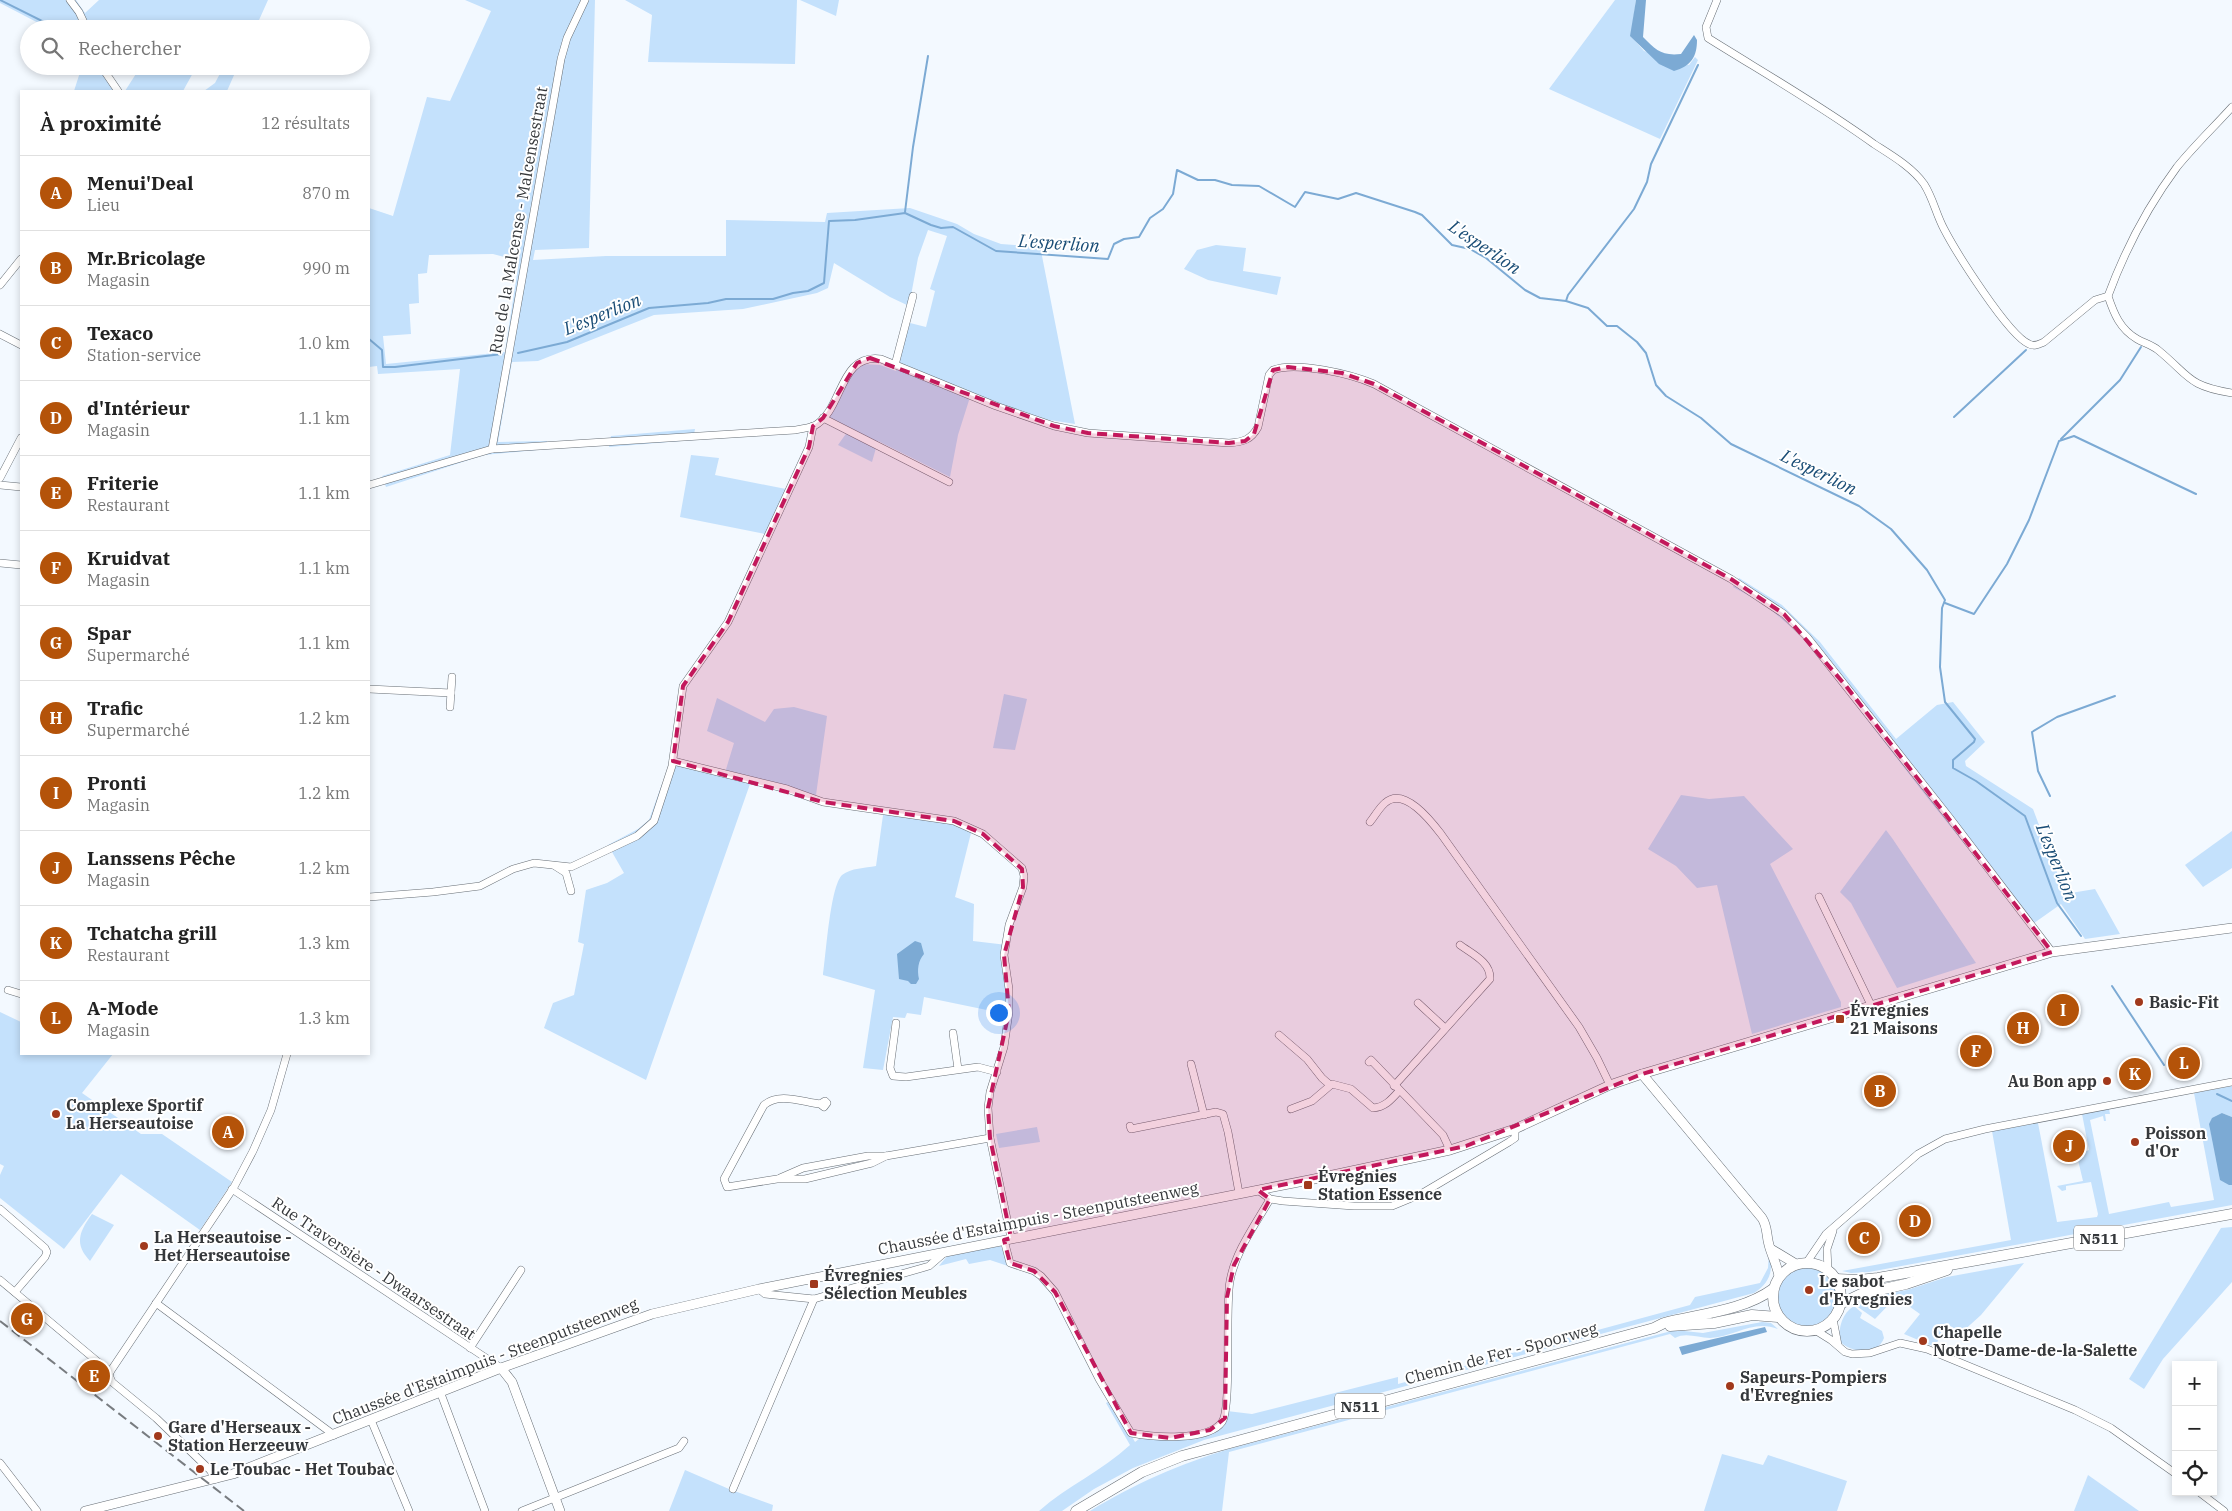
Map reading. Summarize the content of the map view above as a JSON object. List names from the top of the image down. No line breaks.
{"streets":{"highway":["N511","Chemin de Fer - Spoorweg"],"main road":["Chaussée d'Estaimpuis - Steenputsteenweg"],"street":["Rue de la Malcense - Malcensestraat","Rue Traversière - Dwaarsestraat"]},"crossings":[["Chaussée d'Estaimpuis - Steenputsteenweg","Rue Traversière - Dwaarsestraat"],["N511","Chemin de Fer - Spoorweg"]],"water":["L'esperlion"],"places":{"other":["Basic-Fit","Au Bon app","Complexe Sportif La Herseautoise","Poisson d'Or","La Herseautoise - Het Herseautoise","Le sabot d'Evregnies","Chapelle Notre-Dame-de-la-Salette","Sapeurs-Pompiers d'Evregnies","Gare d'Herseaux - Station Herzeeuw","Le Toubac - Het Toubac"],"transit":["Évregnies 21 Maisons","Évregnies Station Essence","Évregnies Sélection Meubles"]},"page":{"search":"Rechercher","heading":["À proximité","12 résultats"],"list":[{"mark":"A","name":"Menui'Deal","note":"Lieu","value":"870 m"},{"mark":"B","name":"Mr.Bricolage","note":"Magasin","value":"990 m"},{"mark":"C","name":"Texaco","note":"Station-service","value":"1.0 km"},{"mark":"D","name":"d'Intérieur","note":"Magasin","value":"1.1 km"},{"mark":"E","name":"Friterie","note":"Restaurant","value":"1.1 km"},{"mark":"F","name":"Kruidvat","note":"Magasin","value":"1.1 km"},{"mark":"G","name":"Spar","note":"Supermarché","value":"1.1 km"},{"mark":"H","name":"Trafic","note":"Supermarché","value":"1.2 km"},{"mark":"I","name":"Pronti","note":"Magasin","value":"1.2 km"},{"mark":"J","name":"Lanssens Pêche","note":"Magasin","value":"1.2 km"},{"mark":"K","name":"Tchatcha grill","note":"Restaurant","value":"1.3 km"},{"mark":"L","name":"A-Mode","note":"Magasin","value":"1.3 km"}],"pins":["I","H","F","L","K","B","A","J","D","C","G","E"],"map_buttons":["+","−"]}}
